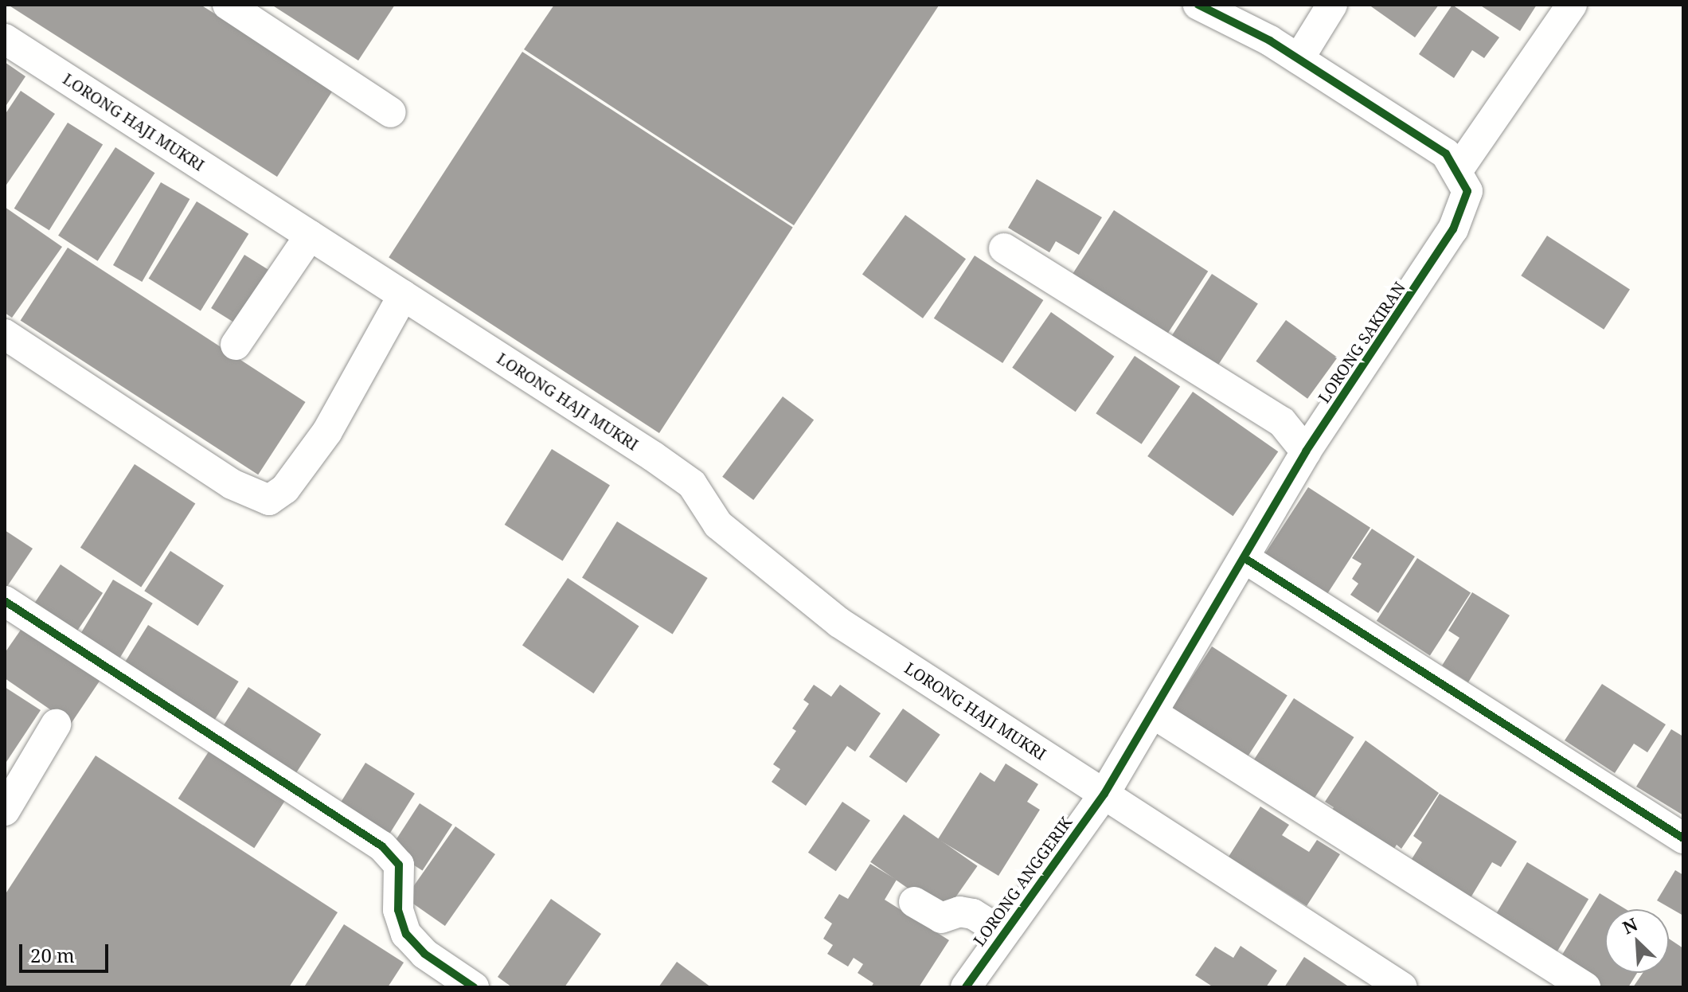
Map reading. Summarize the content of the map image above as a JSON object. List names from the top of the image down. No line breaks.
{"streets":{"street":["LORONG HAJI MUKRI","LORONG SAKIRAN","LORONG ANGGERIK"]},"crossings":[["LORONG HAJI MUKRI","LORONG SAKIRAN"],["LORONG HAJI MUKRI","LORONG ANGGERIK"],["LORONG SAKIRAN","LORONG ANGGERIK"]],"scale_bar":"20 m","north":"top left"}
